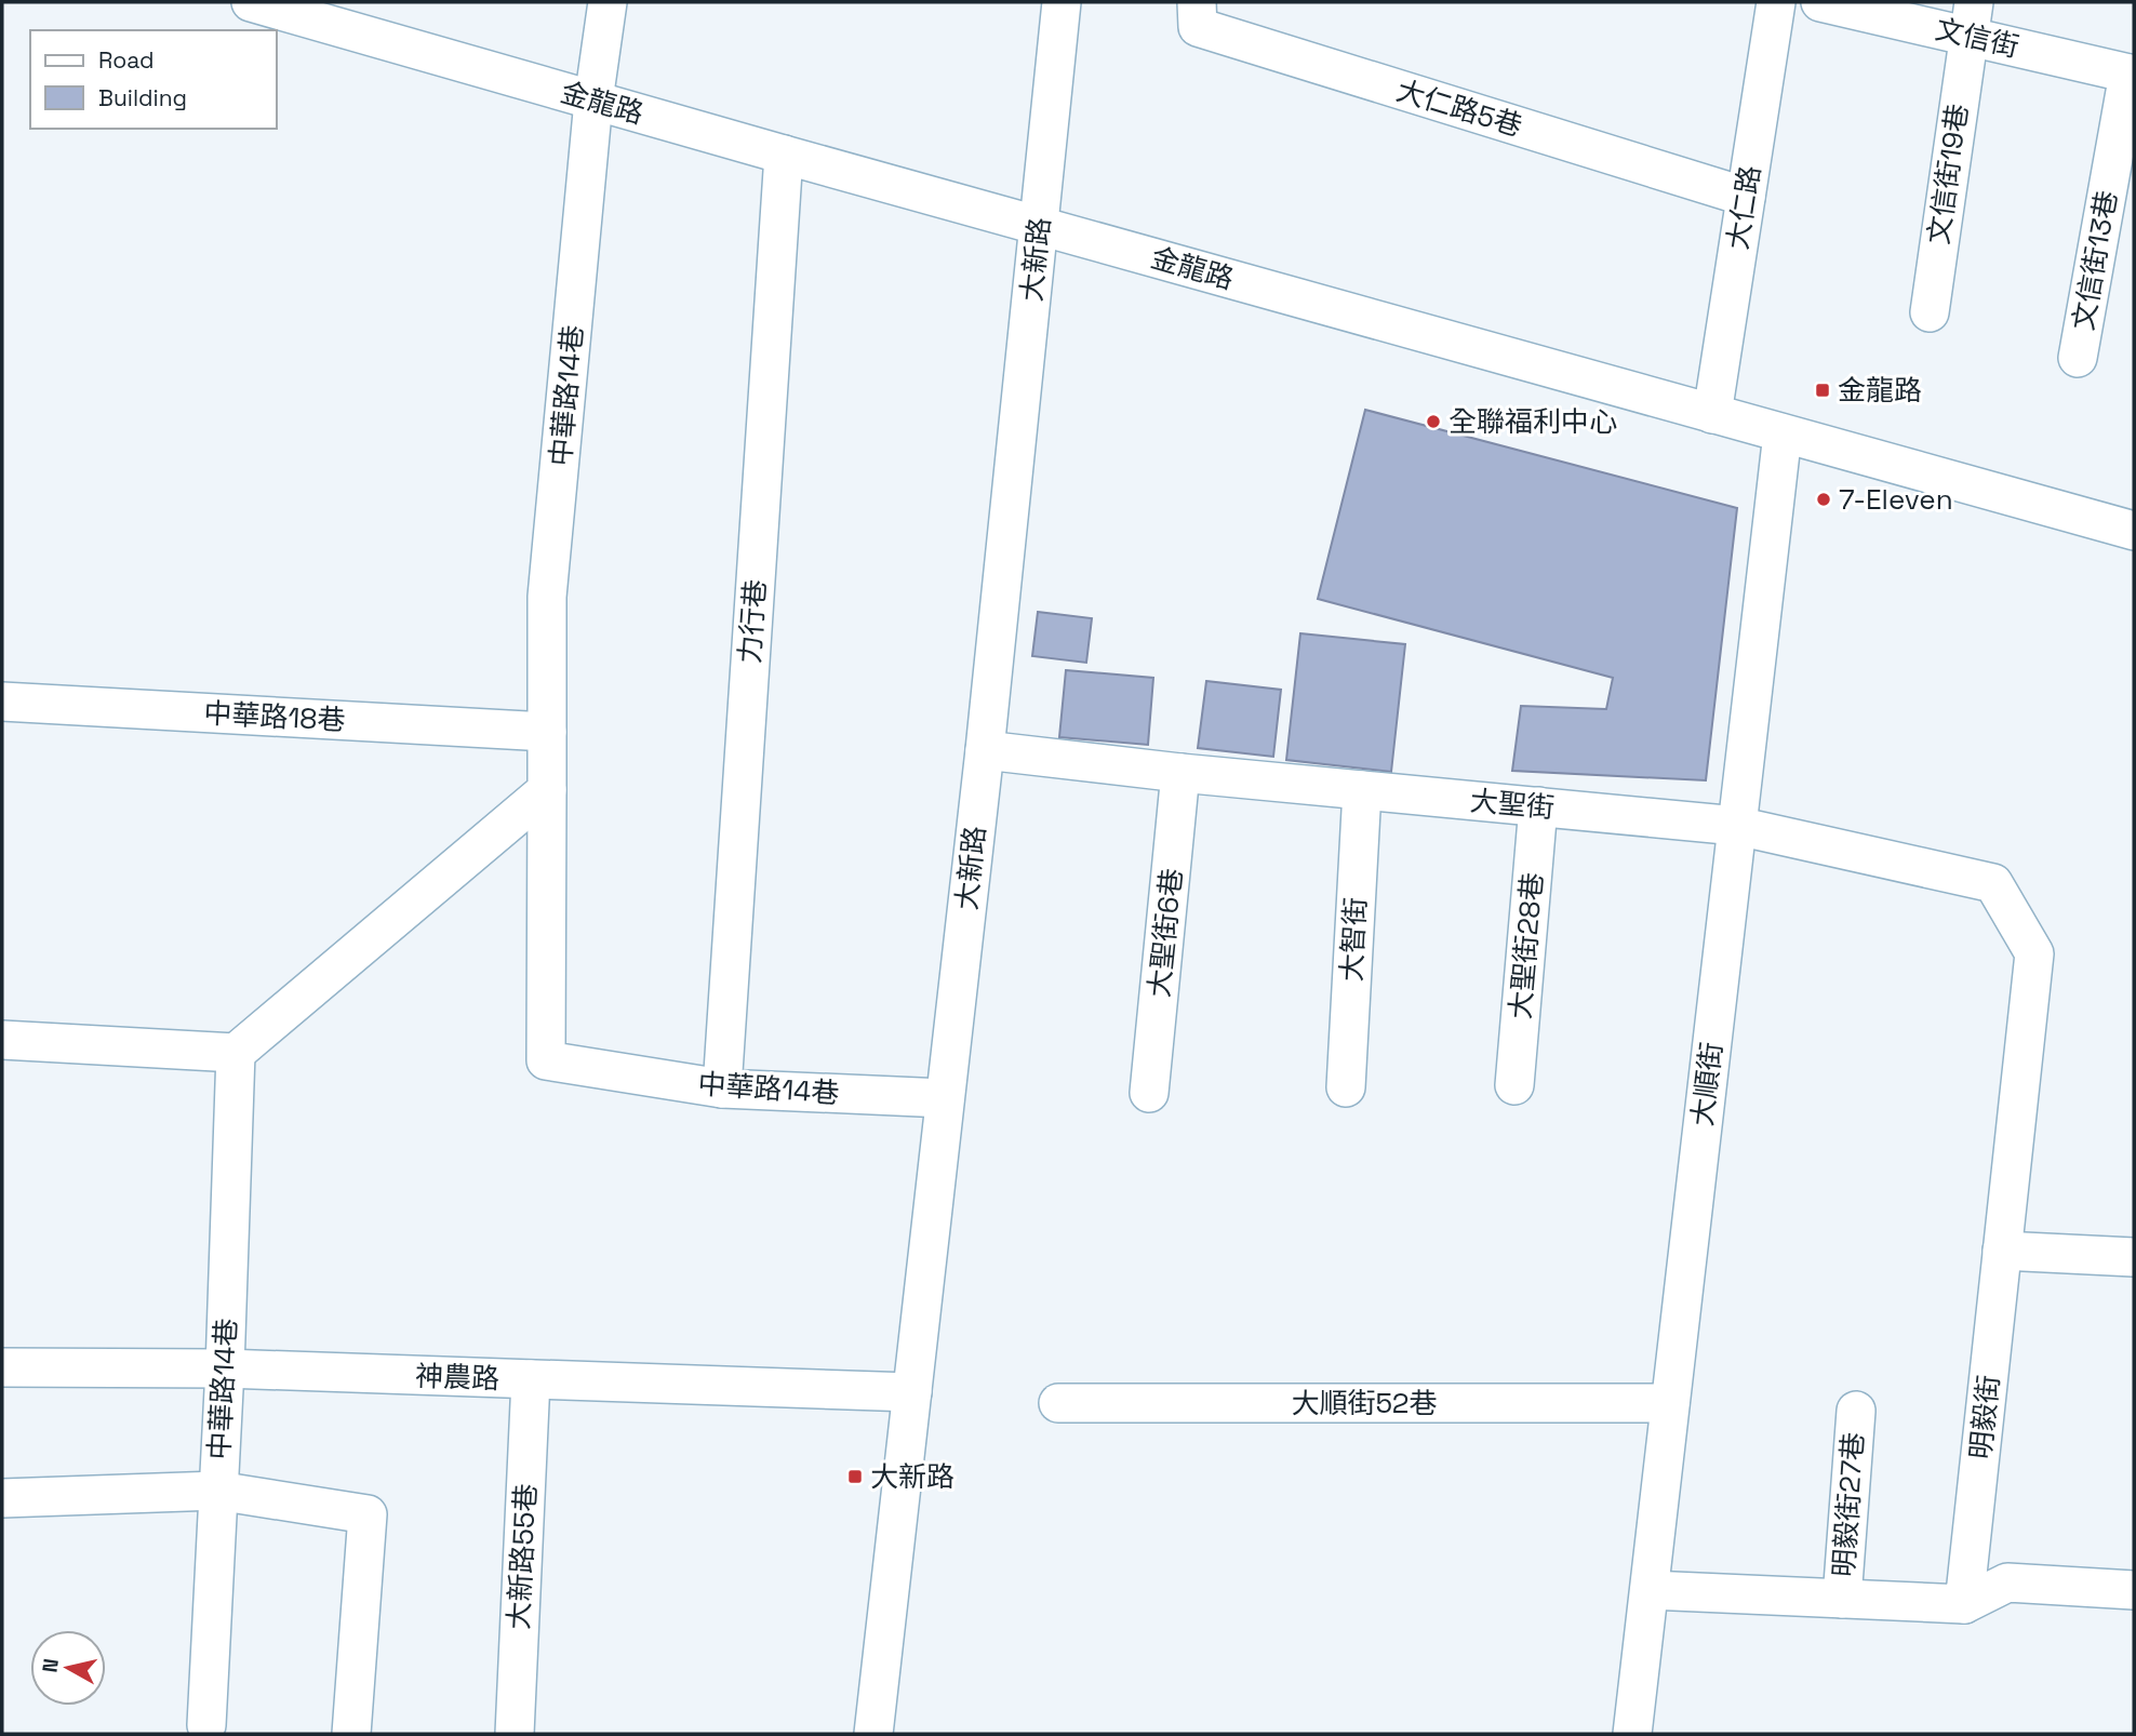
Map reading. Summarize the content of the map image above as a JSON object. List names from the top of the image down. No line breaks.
{"streets":{"street":["文信街","金龍路","大仁路5巷","文信街19巷","大仁路","大新路","文信街13巷","中華路14巷","力行巷","中華路18巷","大聖街","大聖街6巷","大智街","大聖街28巷","大順街","神農路","大順街52巷","明毅街","明毅街27巷","大新路55巷"]},"crossings":[["文信街","文信街19巷"],["文信街","文信街13巷"],["金龍路","大仁路"],["金龍路","大新路"],["金龍路","中華路14巷"],["金龍路","力行巷"],["金龍路","大順街"],["大仁路5巷","大仁路"],["大新路","中華路14巷"],["大新路","大聖街"],["大新路","神農路"],["中華路14巷","力行巷"],["中華路14巷","中華路18巷"],["中華路14巷","神農路"],["大聖街","大聖街6巷"],["大聖街","大智街"],["大聖街","大聖街28巷"],["大聖街","大順街"],["大聖街","明毅街"],["大順街","大順街52巷"],["神農路","大新路55巷"]],"places":{"transit":["金龍路","大新路"],"other":["全聯福利中心","7-Eleven"]},"legend":["Road","Building"],"north":"left"}
